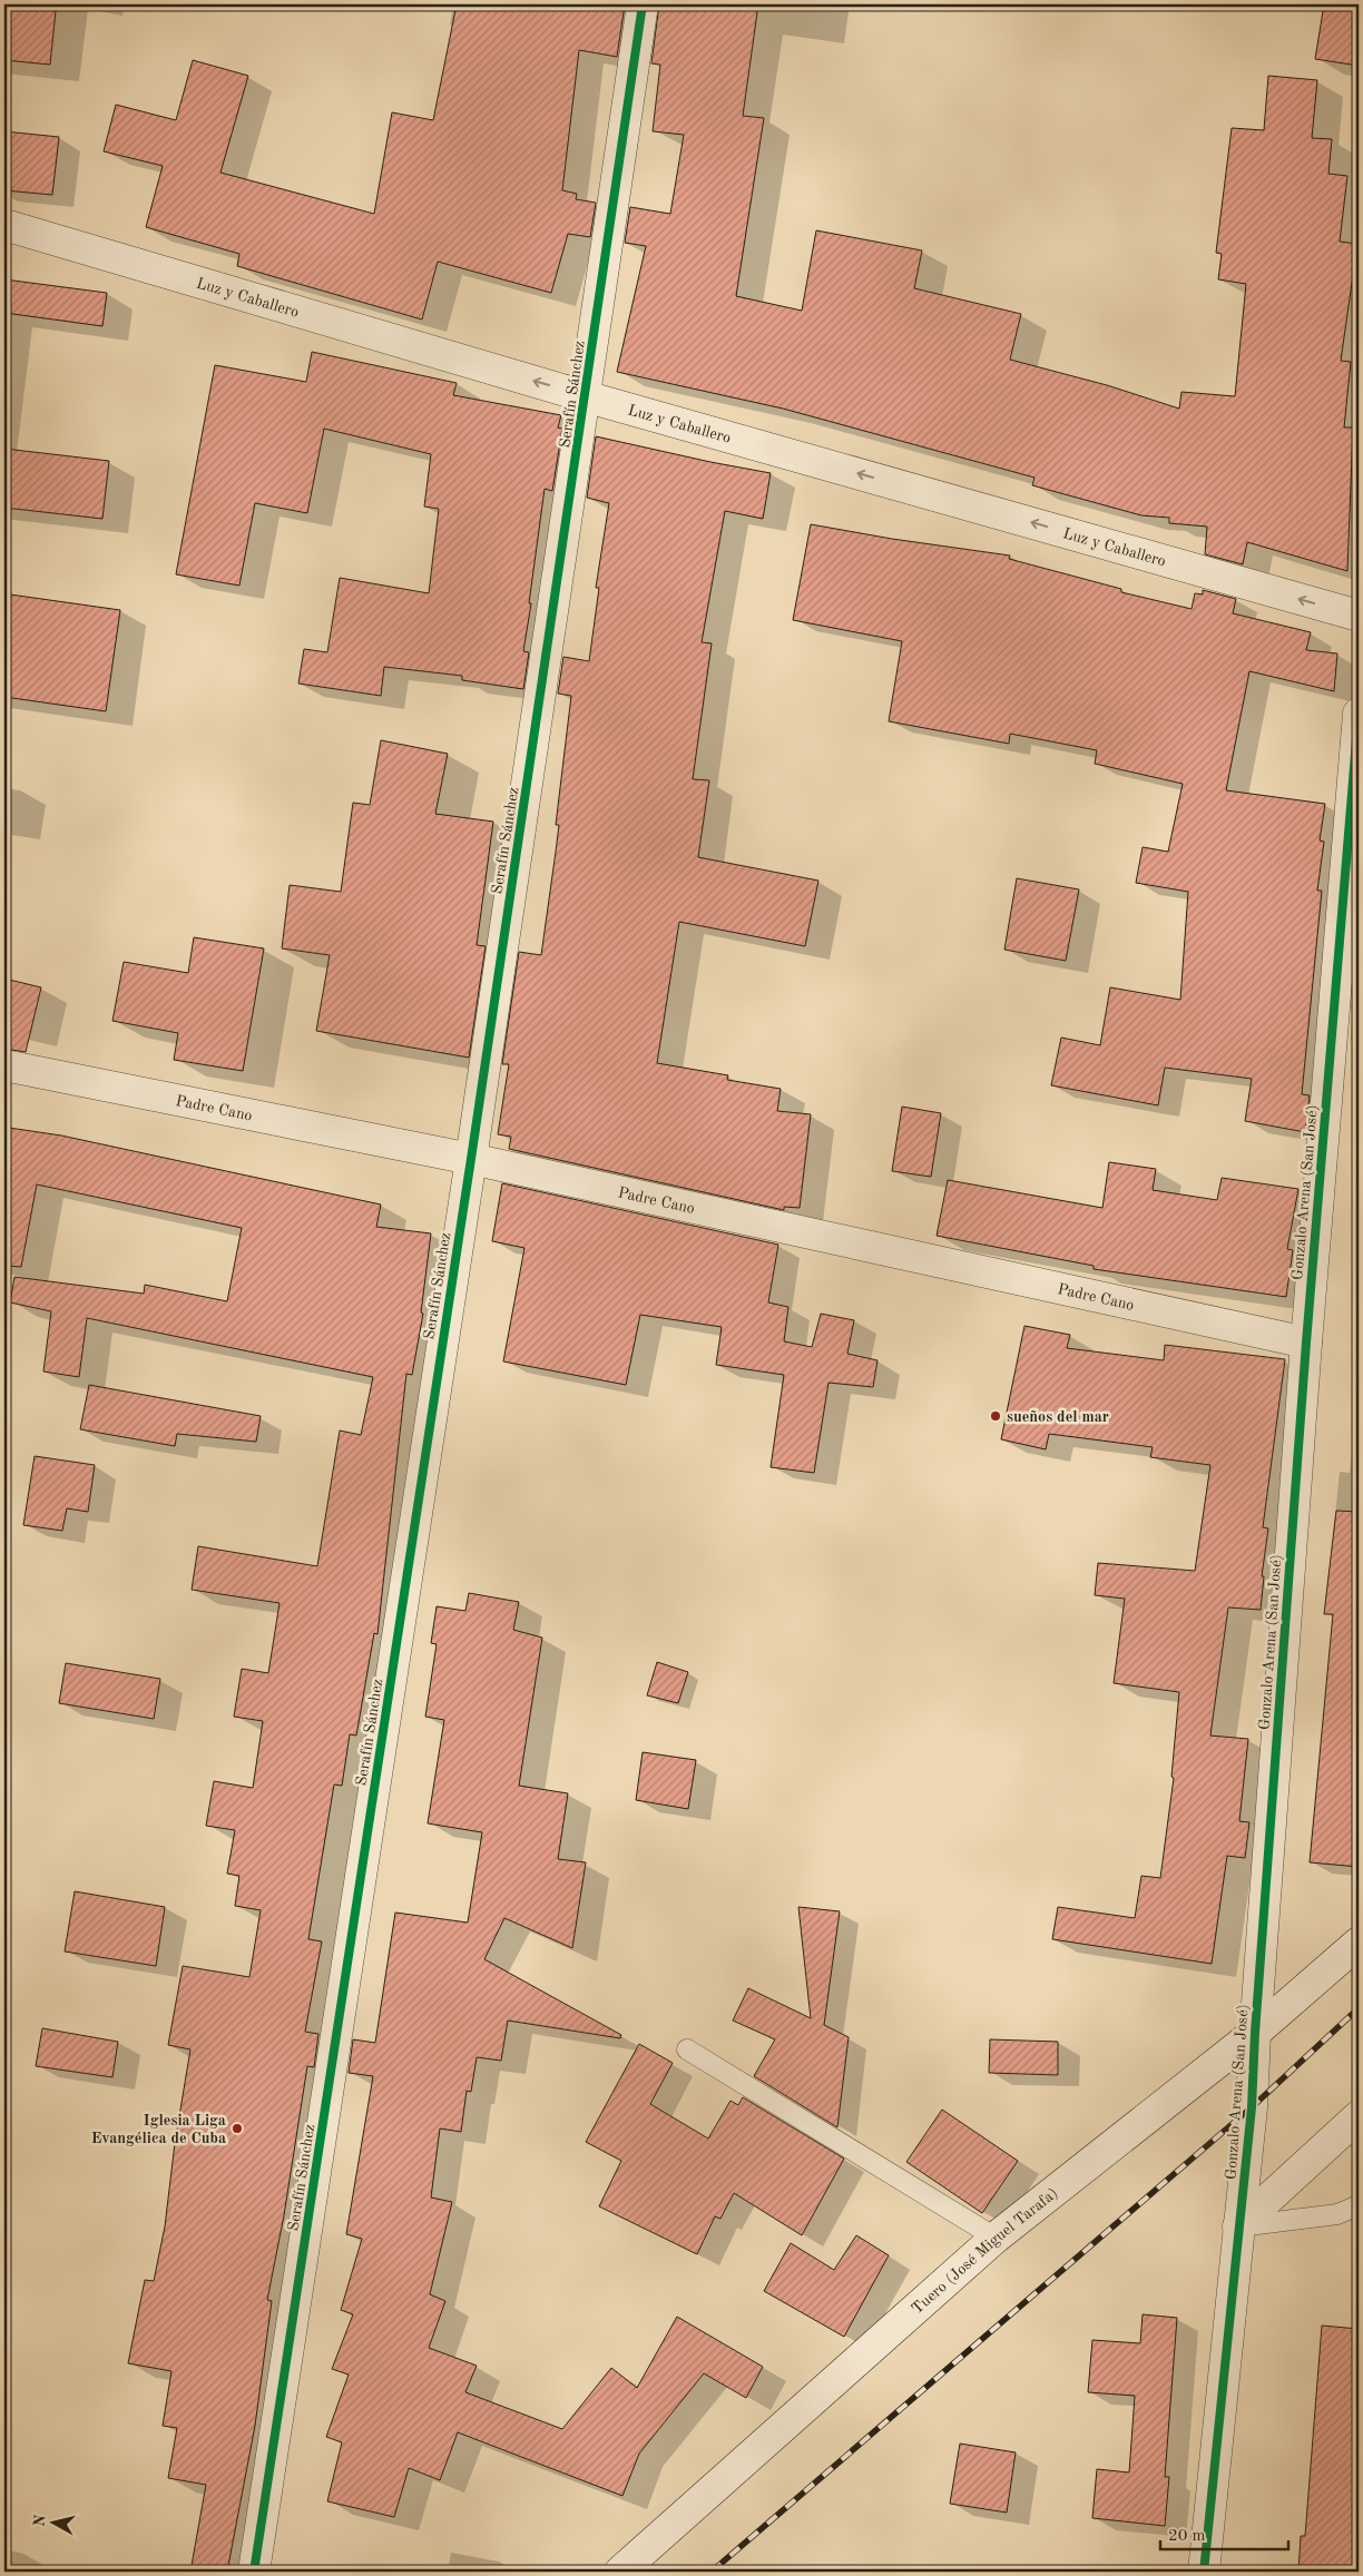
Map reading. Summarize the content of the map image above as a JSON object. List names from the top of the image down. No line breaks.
{"streets":{"street":["Luz y Caballero","Serafín Sánchez","Padre Cano","Gonzalo Arena (San José)","Tuero (José Miguel Tarafa)"]},"crossings":[["Luz y Caballero","Serafín Sánchez"],["Serafín Sánchez","Padre Cano"],["Padre Cano","Gonzalo Arena (San José)"],["Gonzalo Arena (San José)","Tuero (José Miguel Tarafa)"]],"one_way":["Luz y Caballero"],"places":["sueños del mar","Iglesia Liga Evangélica de Cuba"],"scale_bar":"20 m","north":"left"}
